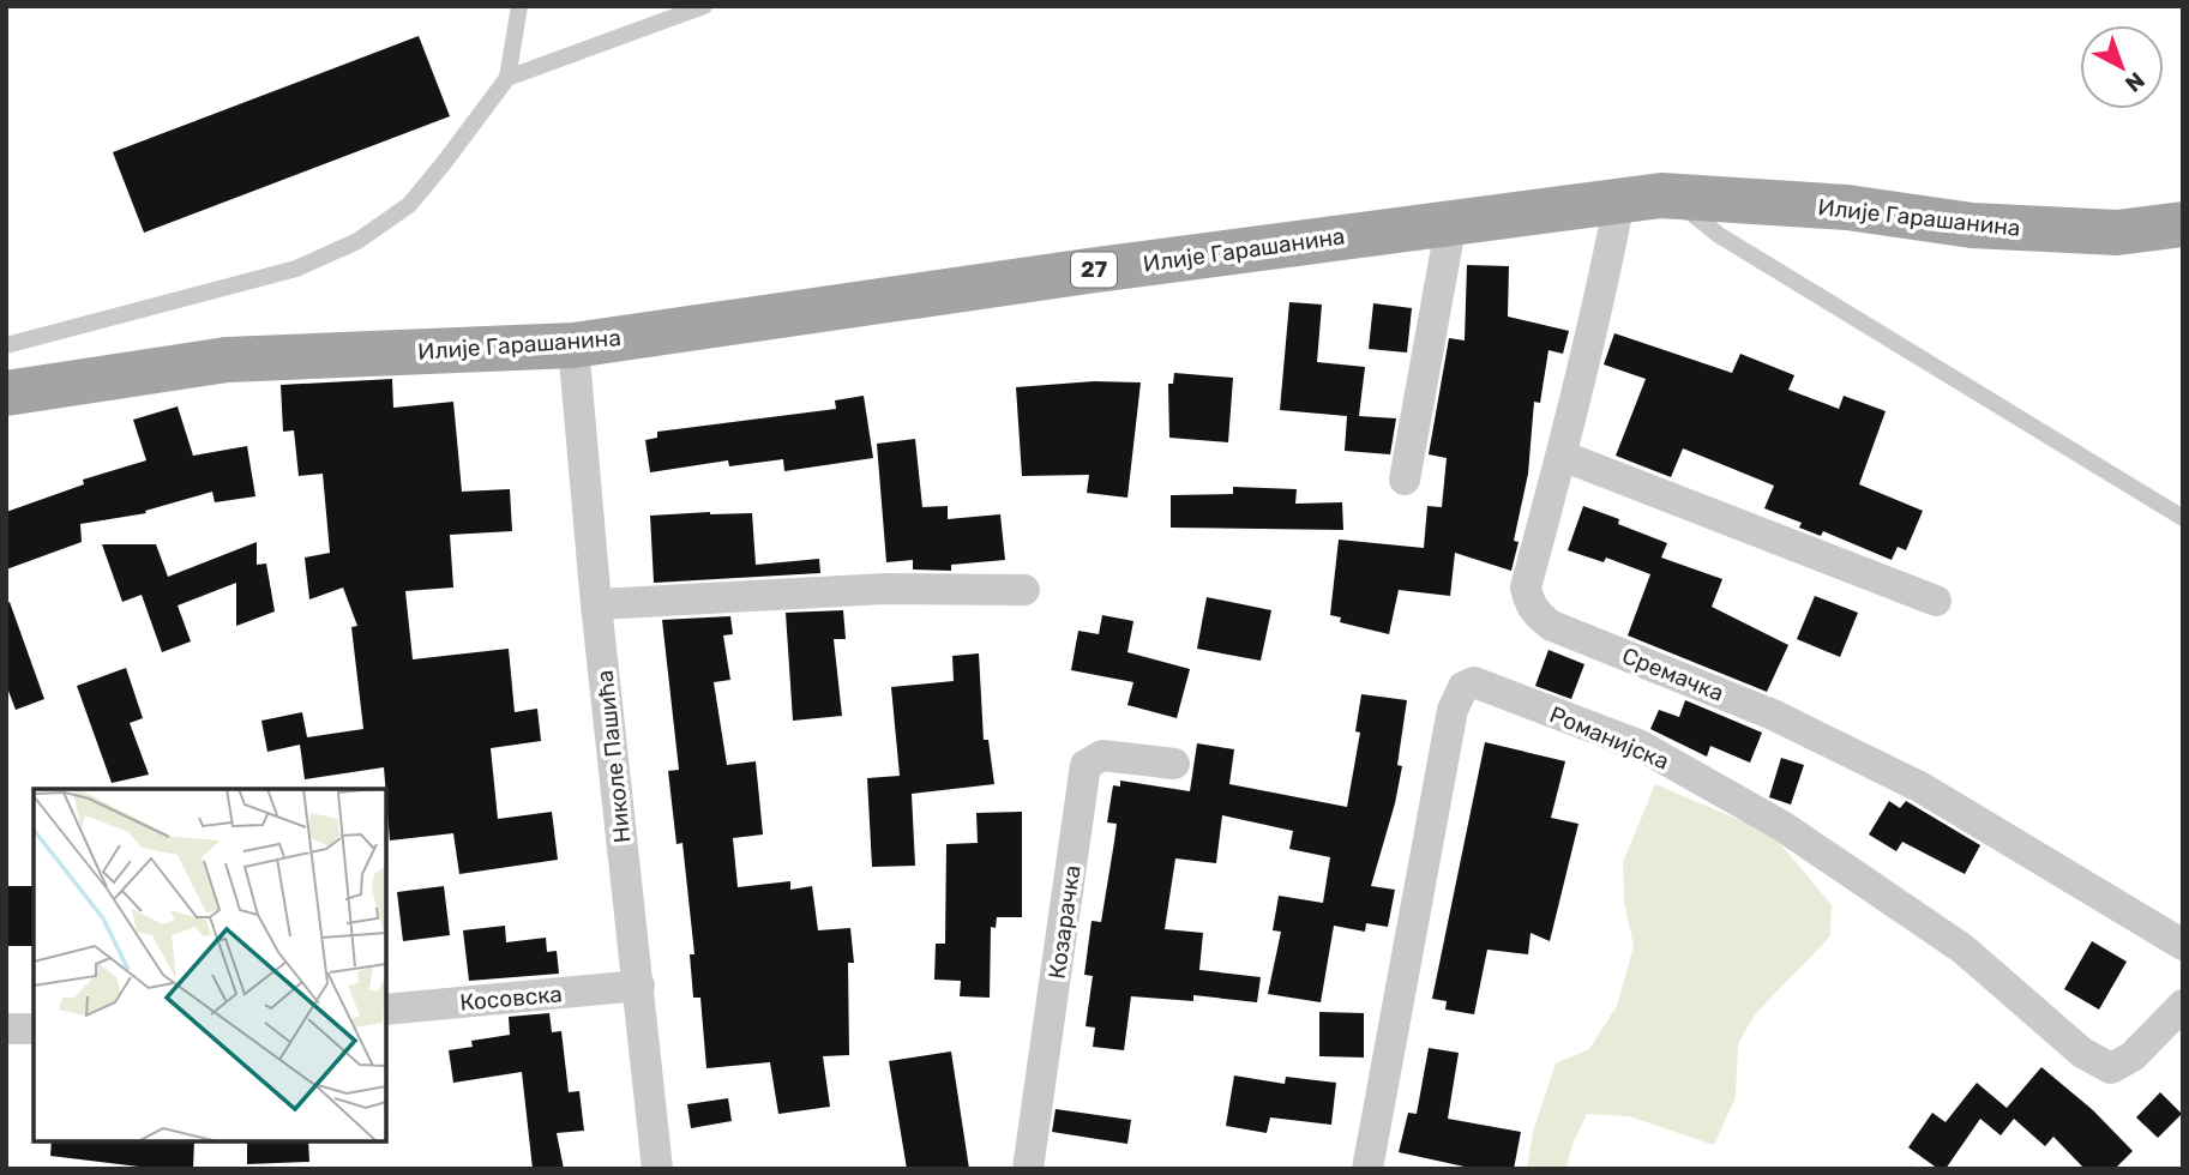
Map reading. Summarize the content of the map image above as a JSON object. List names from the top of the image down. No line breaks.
{"streets":{"main road":["Илије Гарашанина","27"],"street":["Сремачка","Романијска","Николе Пашића","Козарачка","Косовска"]},"crossings":[["Илије Гарашанина","Сремачка"],["Илије Гарашанина","Николе Пашића"],["Николе Пашића","Косовска"]],"north":"bottom right"}
